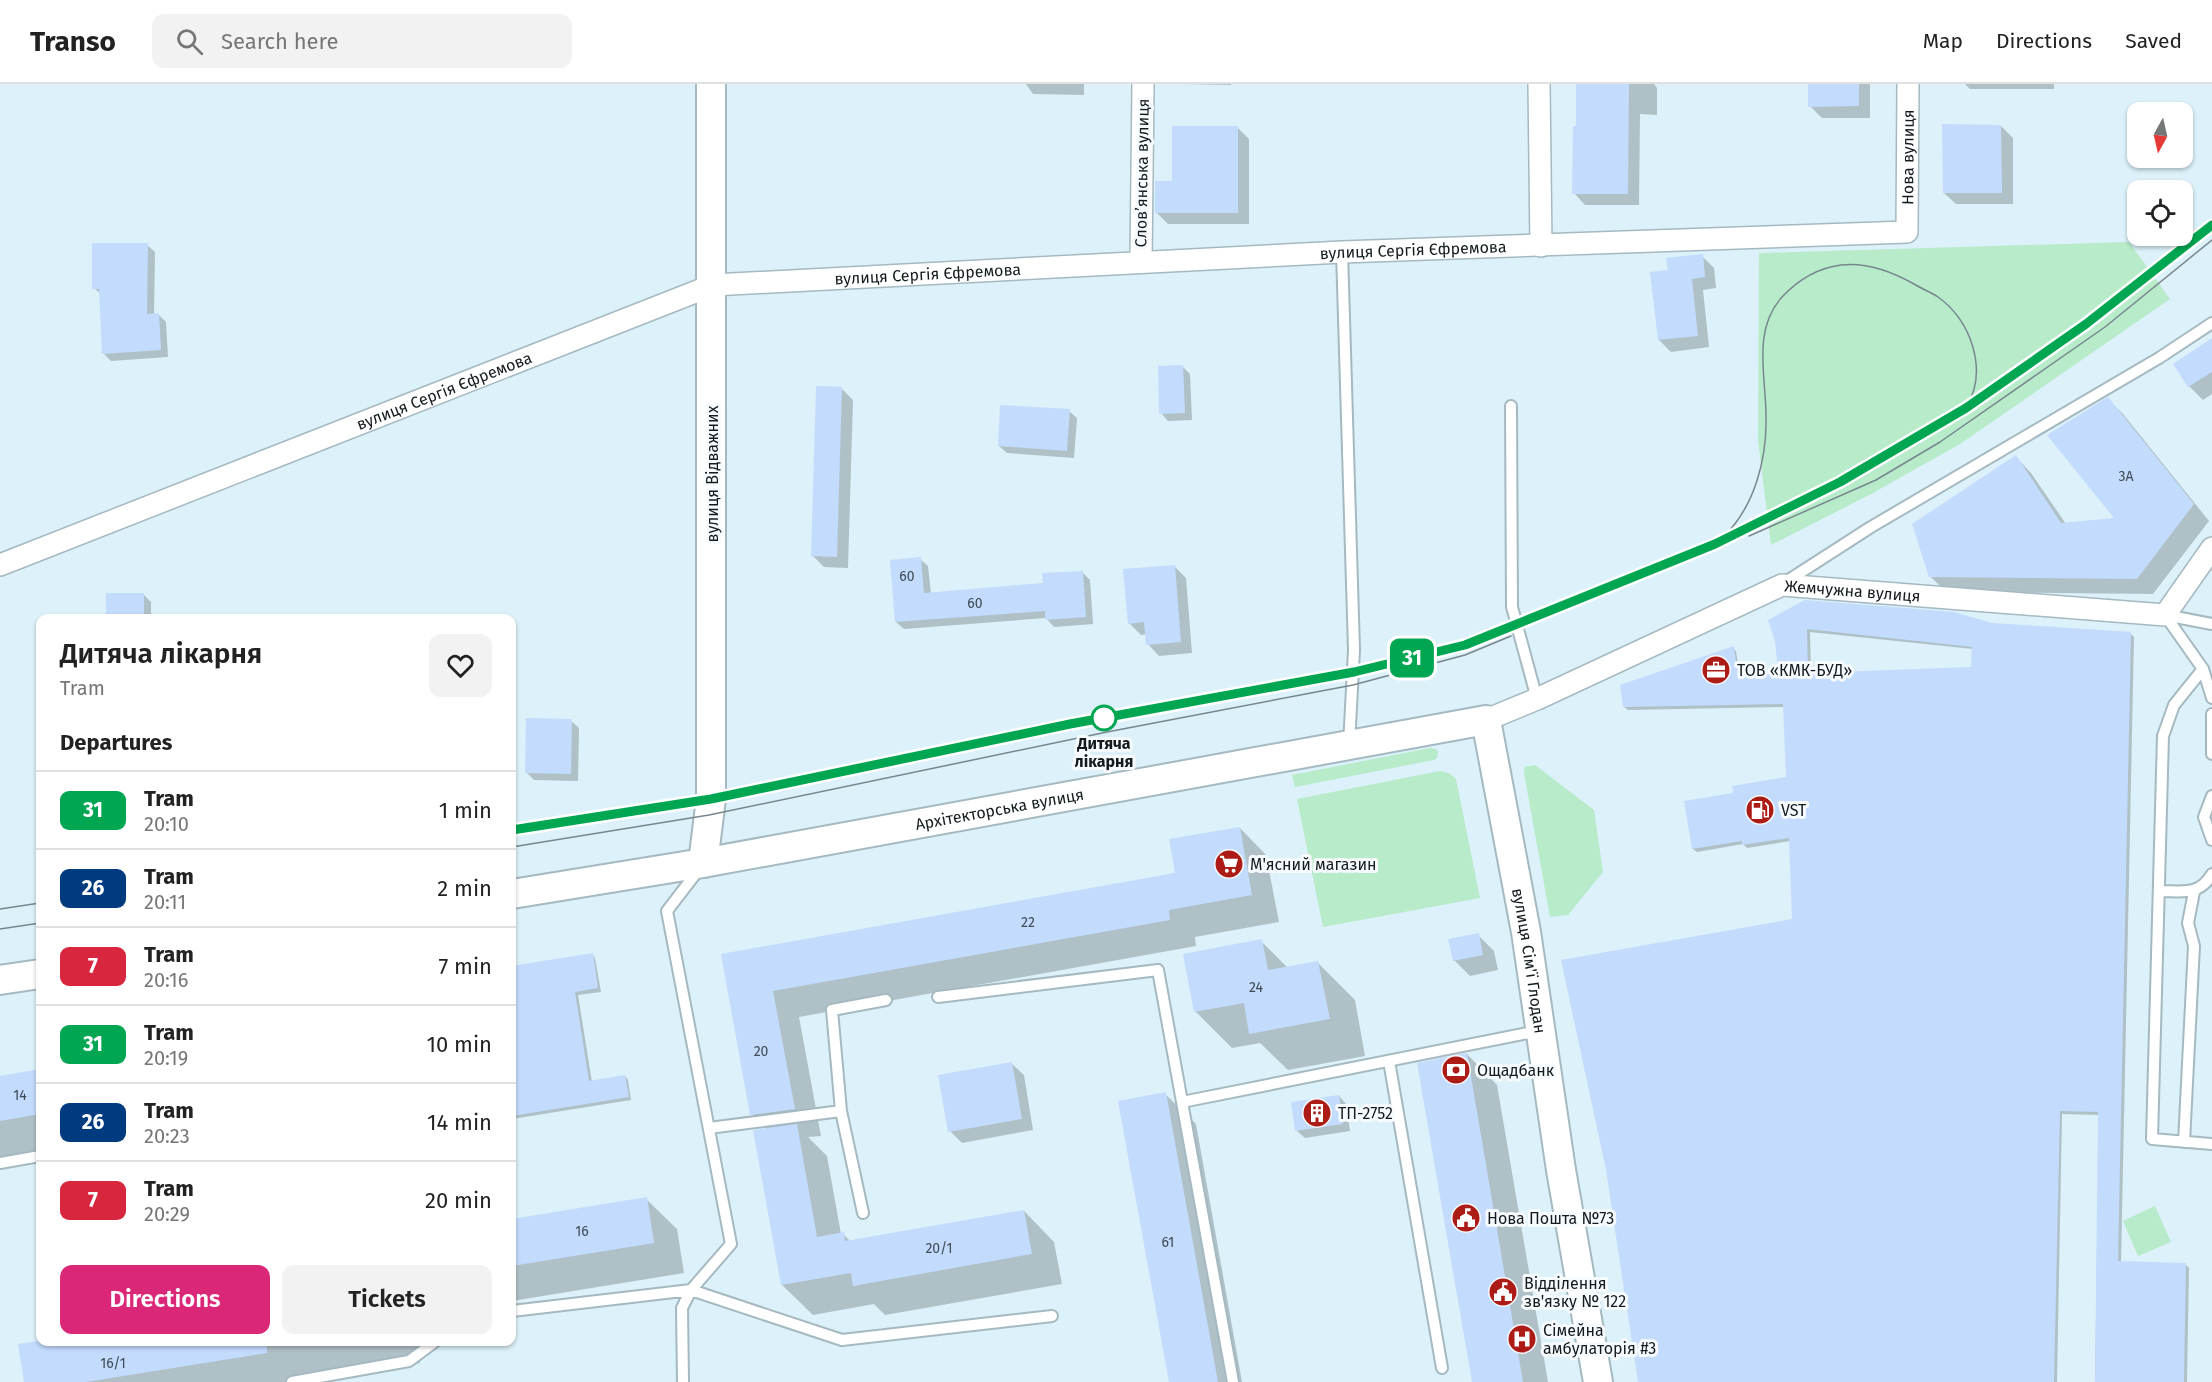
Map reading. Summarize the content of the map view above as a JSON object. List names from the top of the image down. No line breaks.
{"streets":{"street":["Нова вулиця","Словʼянська вулиця","вулиця Сергія Єфремова","вулиця Відважних","Жемчужна вулиця","Архітекторська вулиця","вулиця Сім'ї Глодан"]},"crossings":[["Нова вулиця","вулиця Сергія Єфремова"],["Словʼянська вулиця","вулиця Сергія Єфремова"],["вулиця Сергія Єфремова","вулиця Відважних"],["вулиця Відважних","Архітекторська вулиця"],["Жемчужна вулиця","Архітекторська вулиця"],["Жемчужна вулиця","вулиця Сім'ї Глодан"],["Архітекторська вулиця","вулиця Сім'ї Глодан"]],"places":{"office":["ТОВ «КМК-БУД»"],"other":["Дитяча лікарня"],"fuel station":["VST"],"supermarket":["М'ясний магазин"],"bank":["Ощадбанк"],"building":["ТП-2752"],"public building":["Нова Пошта №73","Відділення зв'язку № 122"],"hospital":["Сімейна амбулаторія #3"]},"lines":["tram line 31"],"house_numbers":["3А","60","60","22","24","20","14","16","61","20/1","16/1"],"north":"bottom","page":{"header":"Transo","search":"Search here","nav":["Map","Directions","Saved"],"on_map":"31","heading":[["Дитяча лікарня","Tram"],"Departures"],"list":[{"mark":"31","name":"Tram","note":"20:10","value":"1 min"},{"mark":"26","name":"Tram","note":"20:11","value":"2 min"},{"mark":"7","name":"Tram","note":"20:16","value":"7 min"},{"mark":"31","name":"Tram","note":"20:19","value":"10 min"},{"mark":"26","name":"Tram","note":"20:23","value":"14 min"},{"mark":"7","name":"Tram","note":"20:29","value":"20 min"}],"buttons":["Directions","Tickets"]}}
